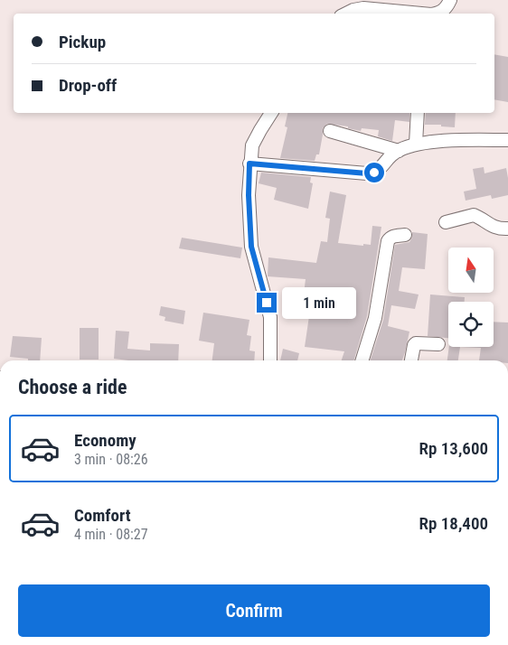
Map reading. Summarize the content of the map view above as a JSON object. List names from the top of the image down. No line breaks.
{"north":"top","page":{"banner":["Pickup","Drop-off"],"bubble":"1 min","heading":"Choose a ride","list":[{"name":"Economy","note":"3 min · 08:26","value":"Rp 13,600"},{"name":"Comfort","note":"4 min · 08:27","value":"Rp 18,400"}],"buttons":"Confirm"}}
